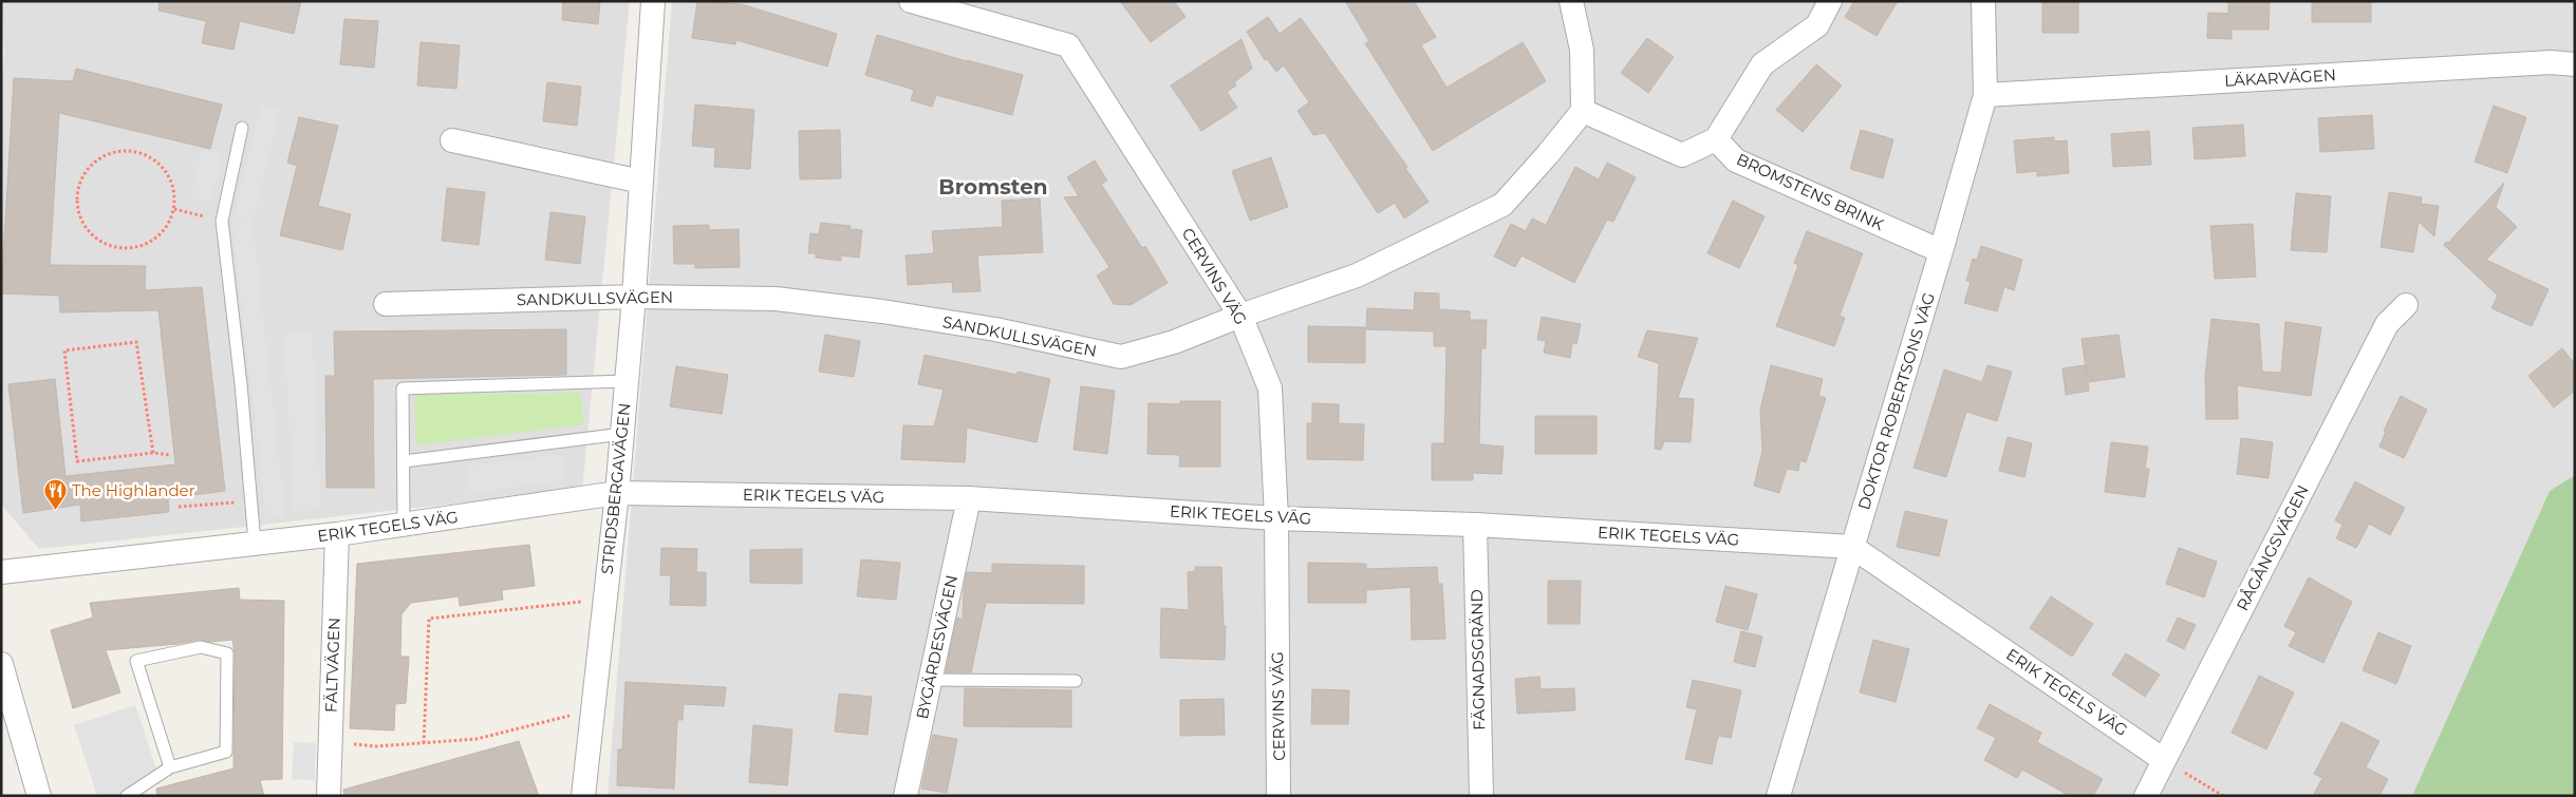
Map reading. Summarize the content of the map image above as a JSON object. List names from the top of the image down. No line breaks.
{"streets":{"street":["LÄKARVÄGEN","BROMSTENS BRINK","CERVINS VÄG","SANDKULLSVÄGEN","DOKTOR ROBERTSONS VÄG","STRIDSBERGAVÄGEN","ERIK TEGELS VÄG","RÅGÅNGSVÄGEN","BYGÄRDESVÄGEN","FÄGNADSGRÄND","FÄLTVÄGEN"]},"crossings":[["LÄKARVÄGEN","DOKTOR ROBERTSONS VÄG"],["BROMSTENS BRINK","DOKTOR ROBERTSONS VÄG"],["CERVINS VÄG","SANDKULLSVÄGEN"],["CERVINS VÄG","ERIK TEGELS VÄG"],["SANDKULLSVÄGEN","STRIDSBERGAVÄGEN"],["DOKTOR ROBERTSONS VÄG","ERIK TEGELS VÄG"],["STRIDSBERGAVÄGEN","ERIK TEGELS VÄG"],["ERIK TEGELS VÄG","RÅGÅNGSVÄGEN"],["ERIK TEGELS VÄG","BYGÄRDESVÄGEN"],["ERIK TEGELS VÄG","FÄGNADSGRÄND"],["ERIK TEGELS VÄG","FÄLTVÄGEN"]],"districts":["Bromsten"],"places":{"restaurant":["The Highlander"]}}
